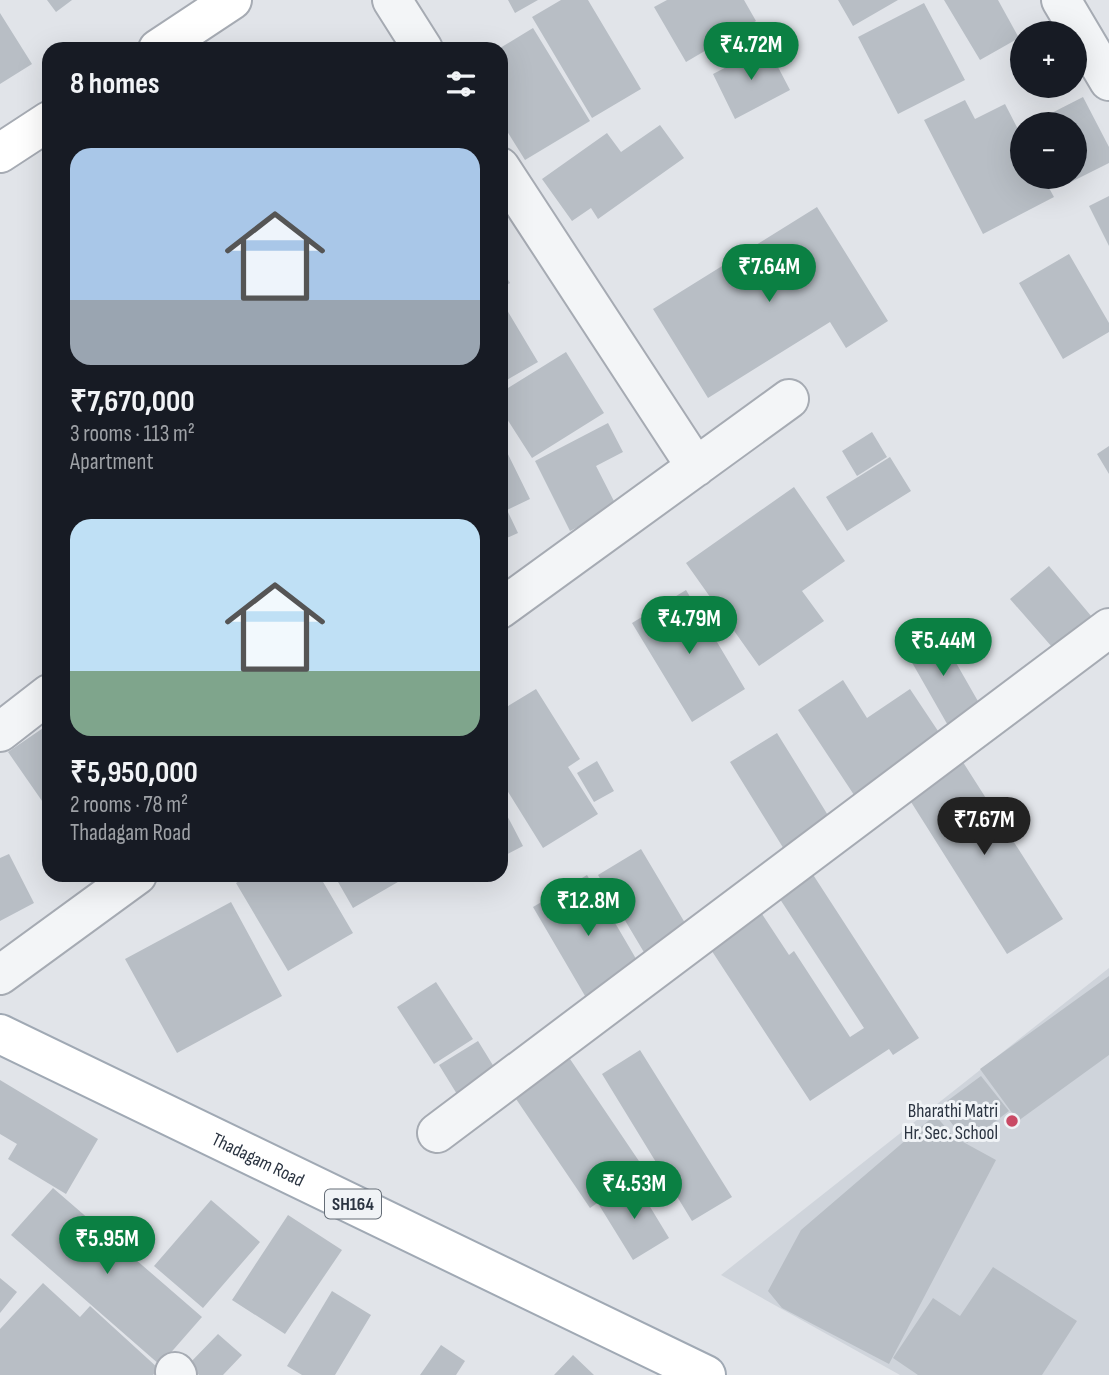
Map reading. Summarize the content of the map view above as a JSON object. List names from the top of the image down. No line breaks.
{"streets":{"main road":["Thadagam Road","SH164"]},"places":["Bharathi Matri Hr. Sec. School"],"page":{"map_buttons":["+","−"],"price":["₹4.72M","₹7.64M","₹4.79M","₹5.44M","₹7.67M","₹12.8M","₹4.53M","₹5.95M"],"heading":"8 homes","list":[{"name":"₹7,670,000","note":"3 rooms · 113 m² · Apartment"},{"name":"₹5,950,000","note":"2 rooms · 78 m² · Thadagam Road"}]}}
